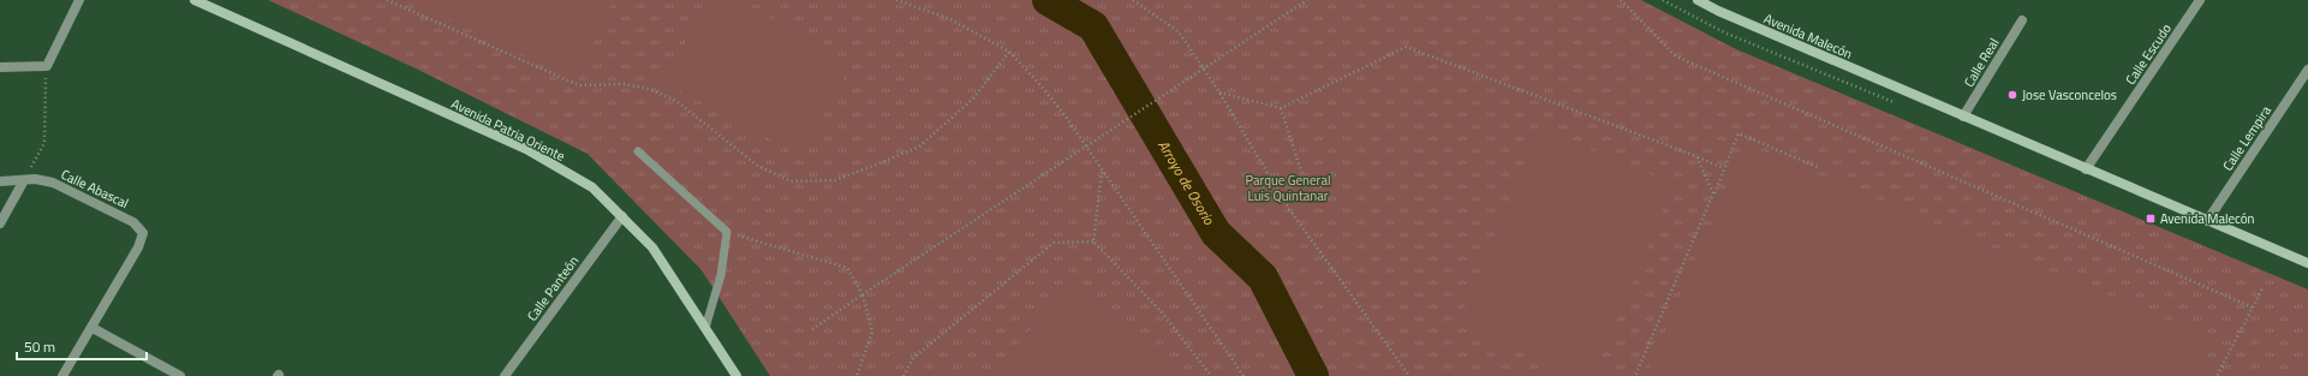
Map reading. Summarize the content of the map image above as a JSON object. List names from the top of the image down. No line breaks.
{"streets":{"street":["Avenida Malecón","Calle Escudo","Calle Real","Avenida Patria Oriente","Calle Lempira","Calle Abascal","Calle Panteón"]},"crossings":[["Avenida Malecón","Calle Escudo"],["Avenida Malecón","Calle Real"],["Avenida Malecón","Calle Lempira"],["Avenida Patria Oriente","Calle Panteón"]],"water":["Arroyo de Osorio"],"parks":["Parque General Luis Quintanar"],"places":{"other":["Jose Vasconcelos"],"transit":["Avenida Malecón"]},"scale_bar":"50 m"}
